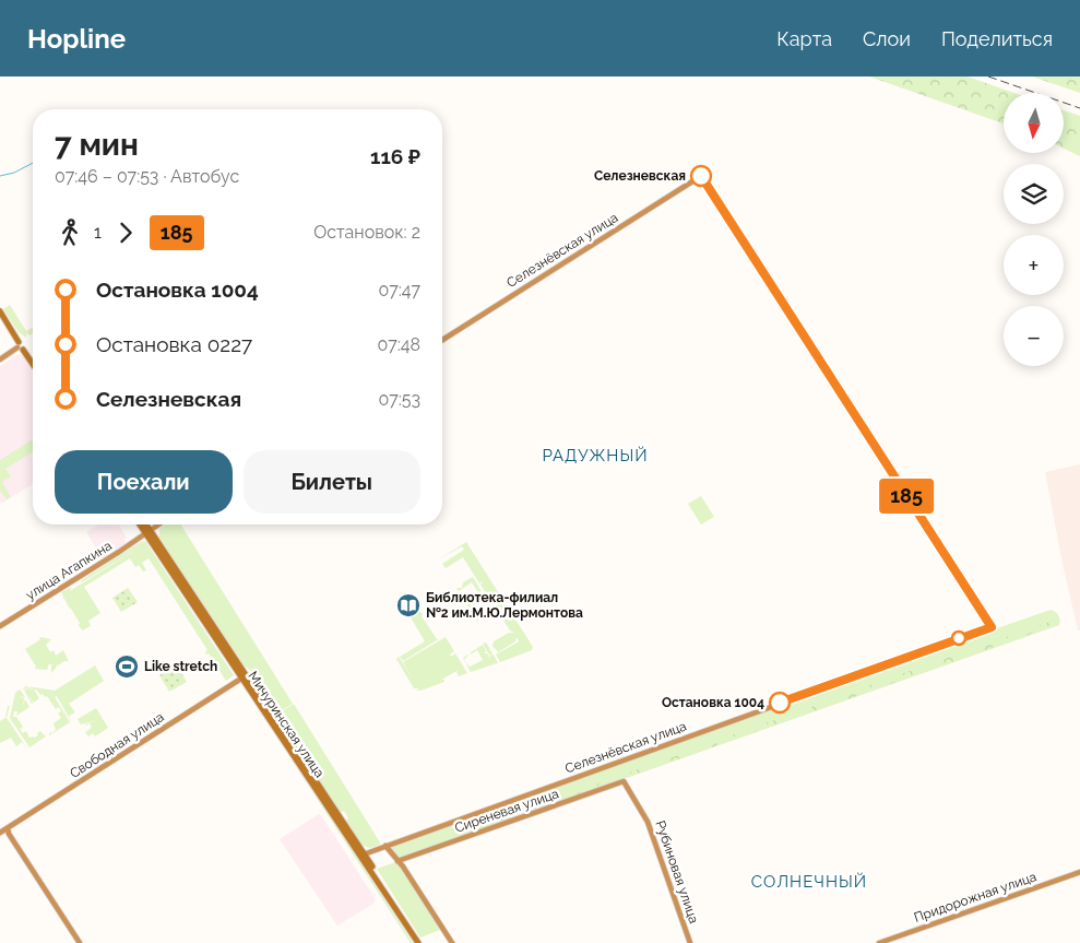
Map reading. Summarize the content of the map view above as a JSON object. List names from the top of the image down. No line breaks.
{"streets":{"main road":["Мичуринская улица"],"street":["Селезнёвская улица","улица Агапкина","Свободная улица","Сиреневая улица","Рубиновая улица","Придорожная улица"]},"crossings":[["Селезнёвская улица","Мичуринская улица"],["улица Агапкина","Мичуринская улица"],["Мичуринская улица","Свободная улица"],["Сиреневая улица","Рубиновая улица"]],"districts":["РАДУЖНЫЙ","СОЛНЕЧНЫЙ"],"places":{"other":["Селезневская","Остановка 1004"],"library":["Библиотека-филиал №2 им.М.Ю.Лермонтова"],"sports":["Like stretch"]},"lines":["bus line 185"],"north":"bottom","page":{"header":"Hopline","nav":["Карта","Слои","Поделиться"],"on_map":"185","map_buttons":["+","−"],"heading":["7 мин","07:46 – 07:53 · Автобус","116 ₽"],"legs":["1","185","Остановок: 2"],"list":[{"name":"Остановка 1004","value":"07:47"},{"name":"Остановка 0227","value":"07:48"},{"name":"Селезневская","value":"07:53"}],"buttons":["Поехали","Билеты"]}}
